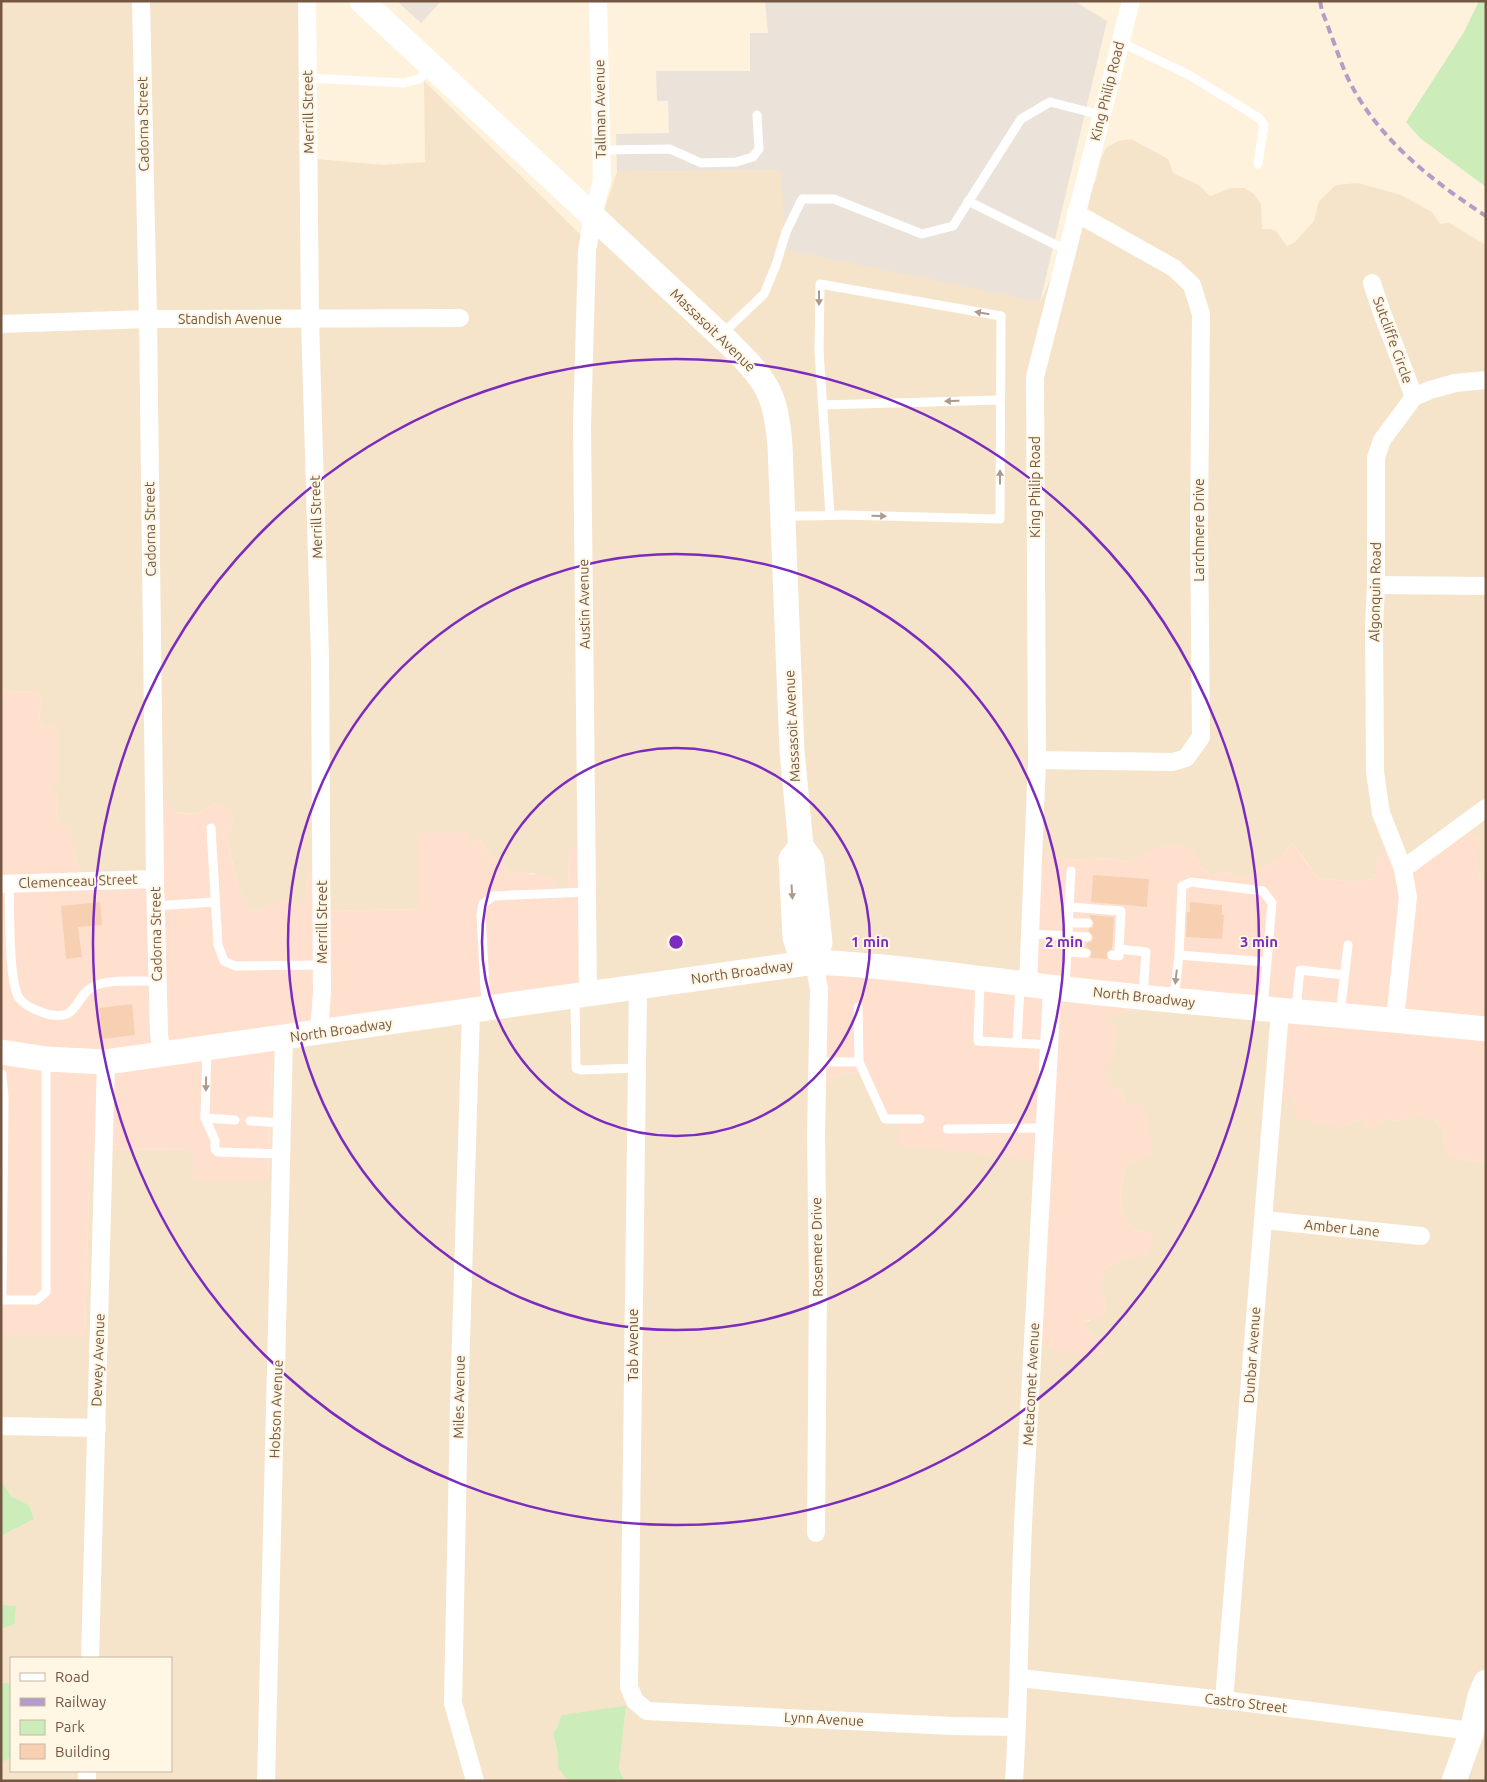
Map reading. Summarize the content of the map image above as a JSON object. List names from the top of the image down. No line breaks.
{"streets":{"main road":["Massasoit Avenue","North Broadway"],"street":["King Philip Road","Tallman Avenue","Merrill Street","Cadorna Street","Standish Avenue","Sutcliffe Circle","Larchmere Drive","Algonquin Road","Austin Avenue","Clemenceau Street","Amber Lane","Rosemere Drive","Tab Avenue","Dunbar Avenue","Dewey Avenue","Metacomet Avenue","Miles Avenue","Hobson Avenue","Castro Street","Lynn Avenue"]},"crossings":[["King Philip Road","Larchmere Drive"],["King Philip Road","North Broadway"],["Tallman Avenue","Massasoit Avenue"],["Tallman Avenue","Austin Avenue"],["Merrill Street","Standish Avenue"],["Merrill Street","North Broadway"],["Cadorna Street","Standish Avenue"],["Cadorna Street","Clemenceau Street"],["Cadorna Street","North Broadway"],["Massasoit Avenue","Austin Avenue"],["Massasoit Avenue","North Broadway"],["Massasoit Avenue","Rosemere Drive"],["Sutcliffe Circle","Algonquin Road"],["Algonquin Road","North Broadway"],["Austin Avenue","North Broadway"],["North Broadway","Rosemere Drive"],["North Broadway","Tab Avenue"],["North Broadway","Dunbar Avenue"],["North Broadway","Dewey Avenue"],["North Broadway","Metacomet Avenue"],["North Broadway","Miles Avenue"],["North Broadway","Hobson Avenue"],["Amber Lane","Dunbar Avenue"],["Tab Avenue","Lynn Avenue"],["Dunbar Avenue","Castro Street"],["Metacomet Avenue","Castro Street"],["Metacomet Avenue","Lynn Avenue"]],"legend":["Road","Railway","Park","Building"],"rings":["1 min","2 min","3 min"]}
